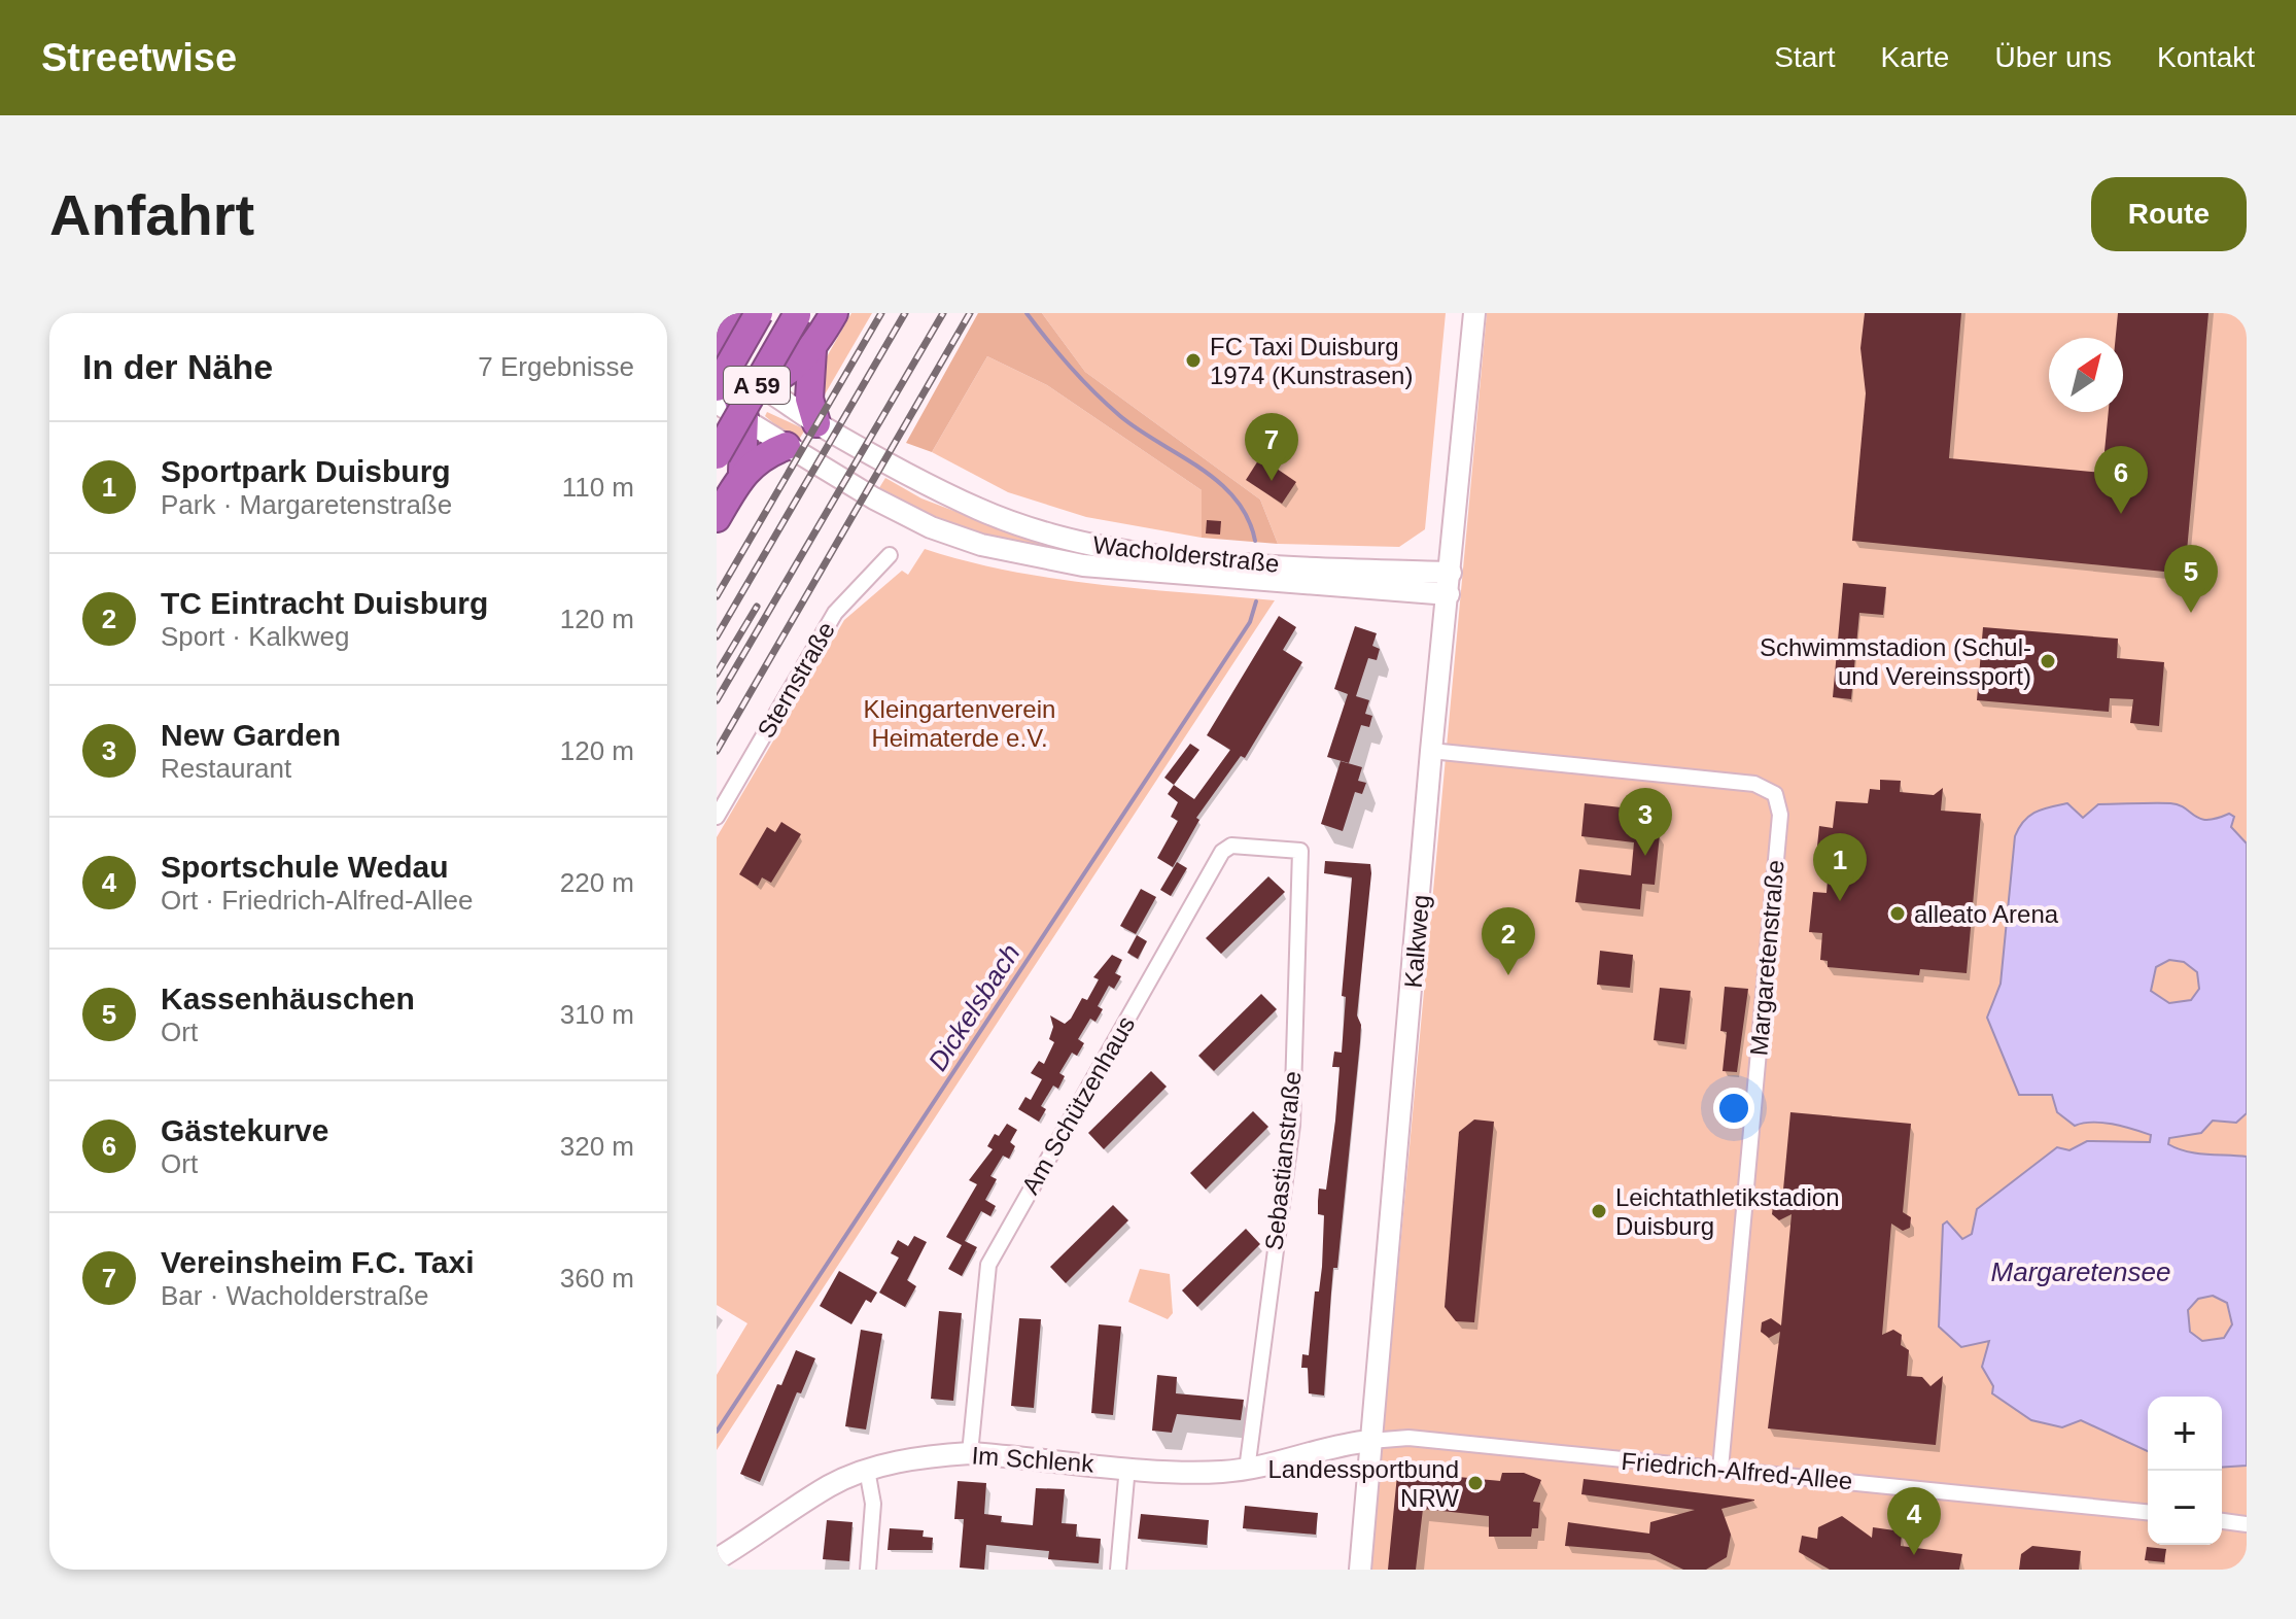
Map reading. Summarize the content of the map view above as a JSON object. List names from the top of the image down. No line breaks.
{"streets":{"highway":["A 59"],"street":["Wacholderstraße","Sternstraße","Kalkweg","Margaretenstraße","Am Schützenhaus","Sebastianstraße","Im Schlenk","Friedrich-Alfred-Allee"]},"crossings":[["A 59","Wacholderstraße"],["Wacholderstraße","Kalkweg"],["Kalkweg","Margaretenstraße"],["Kalkweg","Im Schlenk"],["Kalkweg","Friedrich-Alfred-Allee"],["Margaretenstraße","Friedrich-Alfred-Allee"],["Am Schützenhaus","Sebastianstraße"],["Am Schützenhaus","Im Schlenk"],["Sebastianstraße","Im Schlenk"],["Im Schlenk","Friedrich-Alfred-Allee"]],"water":["Dickelsbach","Margaretensee"],"parks":["Kleingartenverein Heimaterde e.V."],"places":["FC Taxi Duisburg 1974 (Kunstrasen)","Schwimmstadion (Schul- und Vereinssport)","alleato Arena","Leichtathletikstadion Duisburg","Landessportbund NRW"],"north":"top right","page":{"header":"Streetwise","nav":["Start","Karte","Über uns","Kontakt"],"buttons":"Route","title":"Anfahrt","heading":["In der Nähe","7 Ergebnisse"],"pins":["7","6","5","3","1","2","4"],"list":[{"mark":"1","name":"Sportpark Duisburg","note":"Park · Margaretenstraße","value":"110 m"},{"mark":"2","name":"TC Eintracht Duisburg","note":"Sport · Kalkweg","value":"120 m"},{"mark":"3","name":"New Garden","note":"Restaurant","value":"120 m"},{"mark":"4","name":"Sportschule Wedau","note":"Ort · Friedrich-Alfred-Allee","value":"220 m"},{"mark":"5","name":"Kassenhäuschen","note":"Ort","value":"310 m"},{"mark":"6","name":"Gästekurve","note":"Ort","value":"320 m"},{"mark":"7","name":"Vereinsheim F.C. Taxi","note":"Bar · Wacholderstraße","value":"360 m"}],"map_buttons":["+","−"]}}
